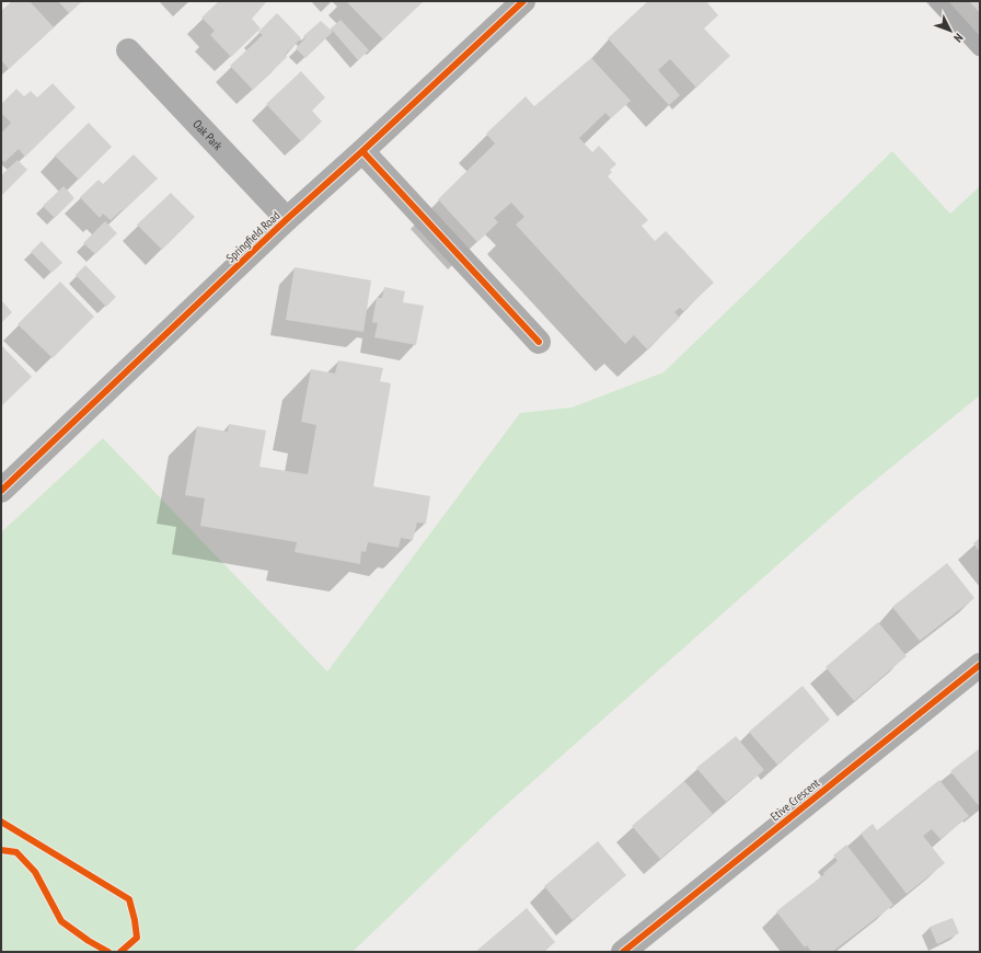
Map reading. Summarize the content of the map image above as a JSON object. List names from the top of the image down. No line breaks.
{"streets":{"street":["Oak Park","Springfield Road","Etive Crescent"]},"crossings":[["Oak Park","Springfield Road"]],"north":"bottom right"}
